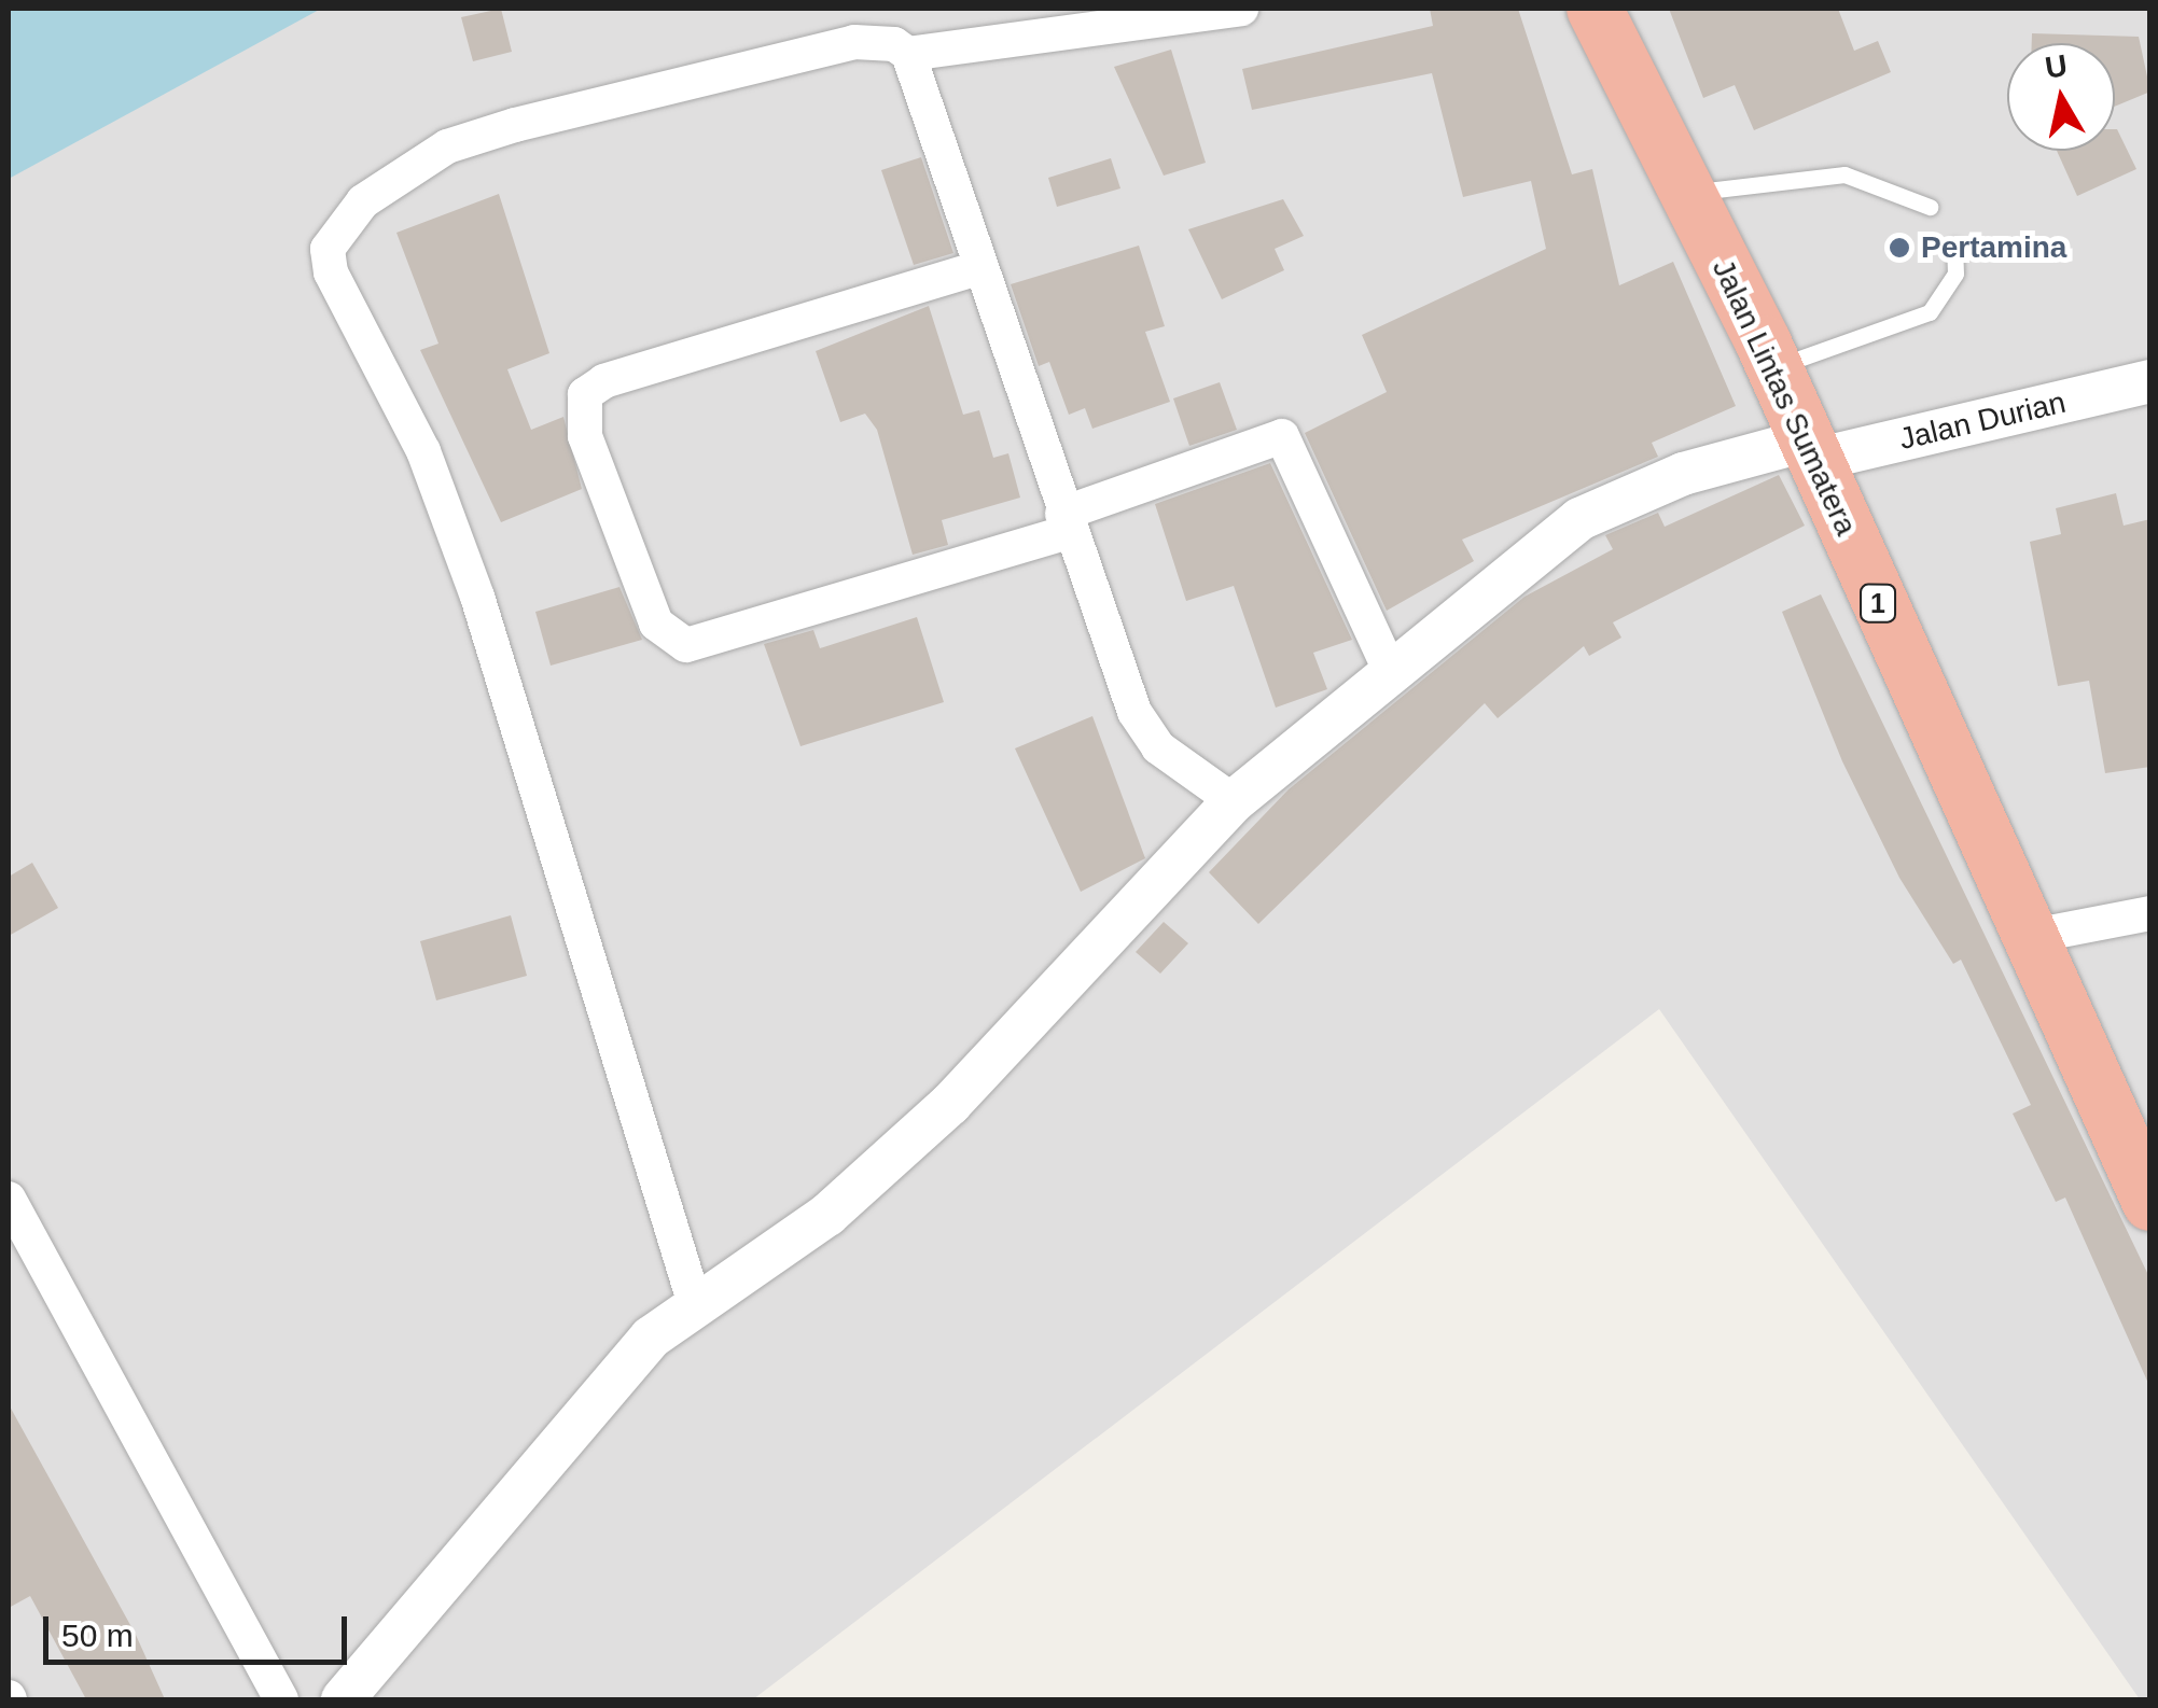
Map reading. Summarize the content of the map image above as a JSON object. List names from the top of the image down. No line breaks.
{"streets":{"highway":["Jalan Lintas Sumatera","1"],"street":["Jalan Durian"]},"crossings":[["Jalan Lintas Sumatera","Jalan Durian"]],"places":["Pertamina"],"scale_bar":"50 m","north":"top"}
